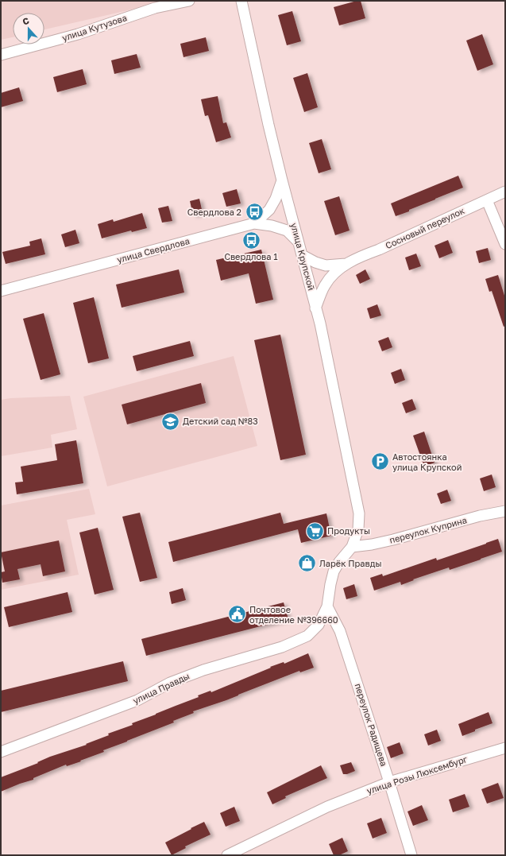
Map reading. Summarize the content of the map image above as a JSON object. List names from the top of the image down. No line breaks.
{"streets":{"street":["улица Кутузова","Сосновый переулок","улица Свердлова","улица Крупской","переулок Куприна","улица Правды","переулок Радищева","улица Розы Люксембург"]},"crossings":[["Сосновый переулок","улица Крупской"],["улица Свердлова","улица Крупской"],["улица Крупской","переулок Куприна"],["улица Крупской","улица Правды"],["переулок Куприна","улица Правды"],["улица Правды","переулок Радищева"],["переулок Радищева","улица Розы Люксембург"]],"places":{"bus stop":["Свердлова 2","Свердлова 1"],"school or university":["Детский сад №83"],"parking":["Автостоянка улица Крупской"],"supermarket":["Продукты"],"shop":["Ларёк Правды"],"public building":["Почтовое отделение №396660"]},"north":"top"}
